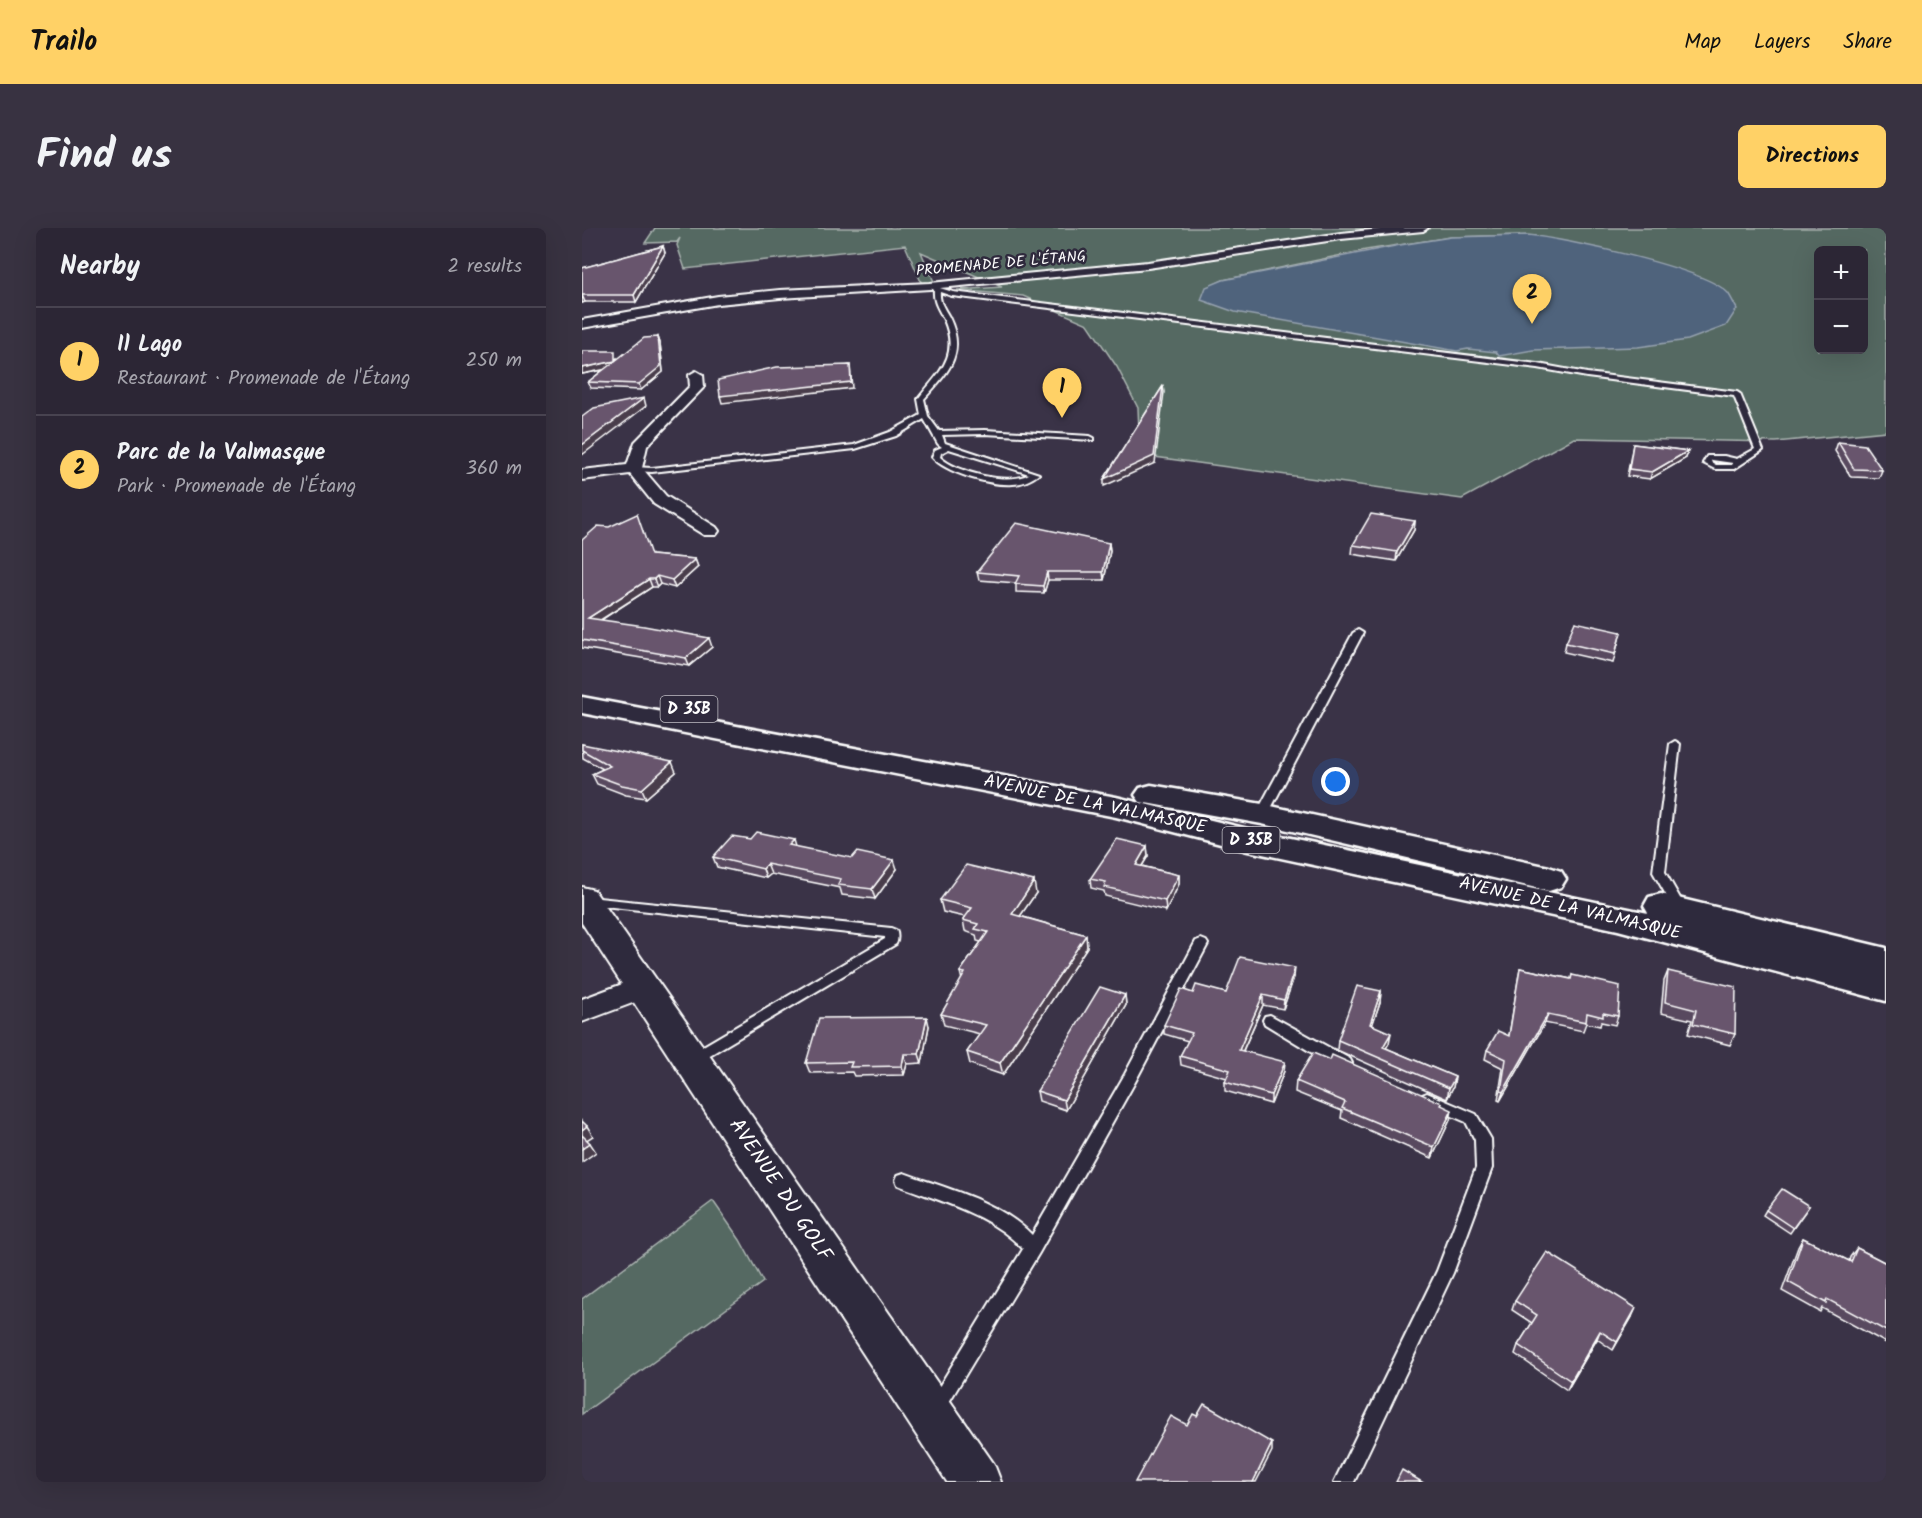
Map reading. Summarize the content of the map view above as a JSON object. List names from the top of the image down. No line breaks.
{"streets":{"main road":["D 35B","AVENUE DE LA VALMASQUE"],"street":["PROMENADE DE L'ÉTANG","AVENUE DU GOLF"]},"page":{"header":"Trailo","nav":["Map","Layers","Share"],"title":"Find us","buttons":"Directions","heading":["Nearby","2 results"],"map_buttons":["+","−"],"pins":["2","1"],"list":[{"mark":"1","name":"Il Lago","note":"Restaurant · Promenade de l'Étang","value":"250 m"},{"mark":"2","name":"Parc de la Valmasque","note":"Park · Promenade de l'Étang","value":"360 m"}]}}
